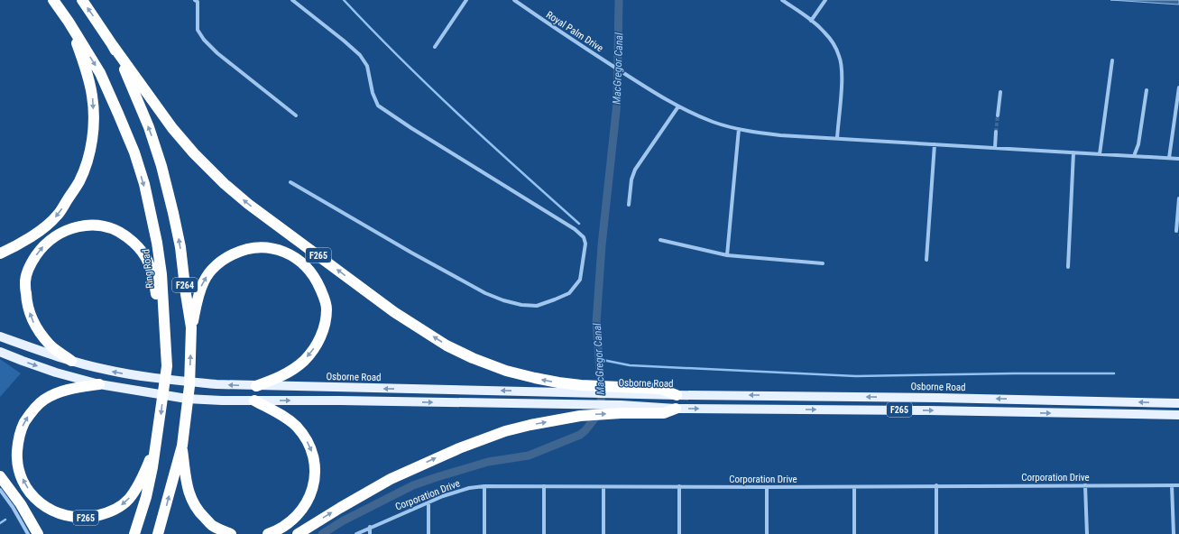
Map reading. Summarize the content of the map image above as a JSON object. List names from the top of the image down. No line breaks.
{"streets":{"highway":["F265","Ring Road","F264"],"main road":["Osborne Road"],"street":["Royal Palm Drive","Corporation Drive"]},"crossings":[["F265","Ring Road"],["F265","F264"],["F265","Osborne Road"]],"water":["MacGregor Canal"]}
